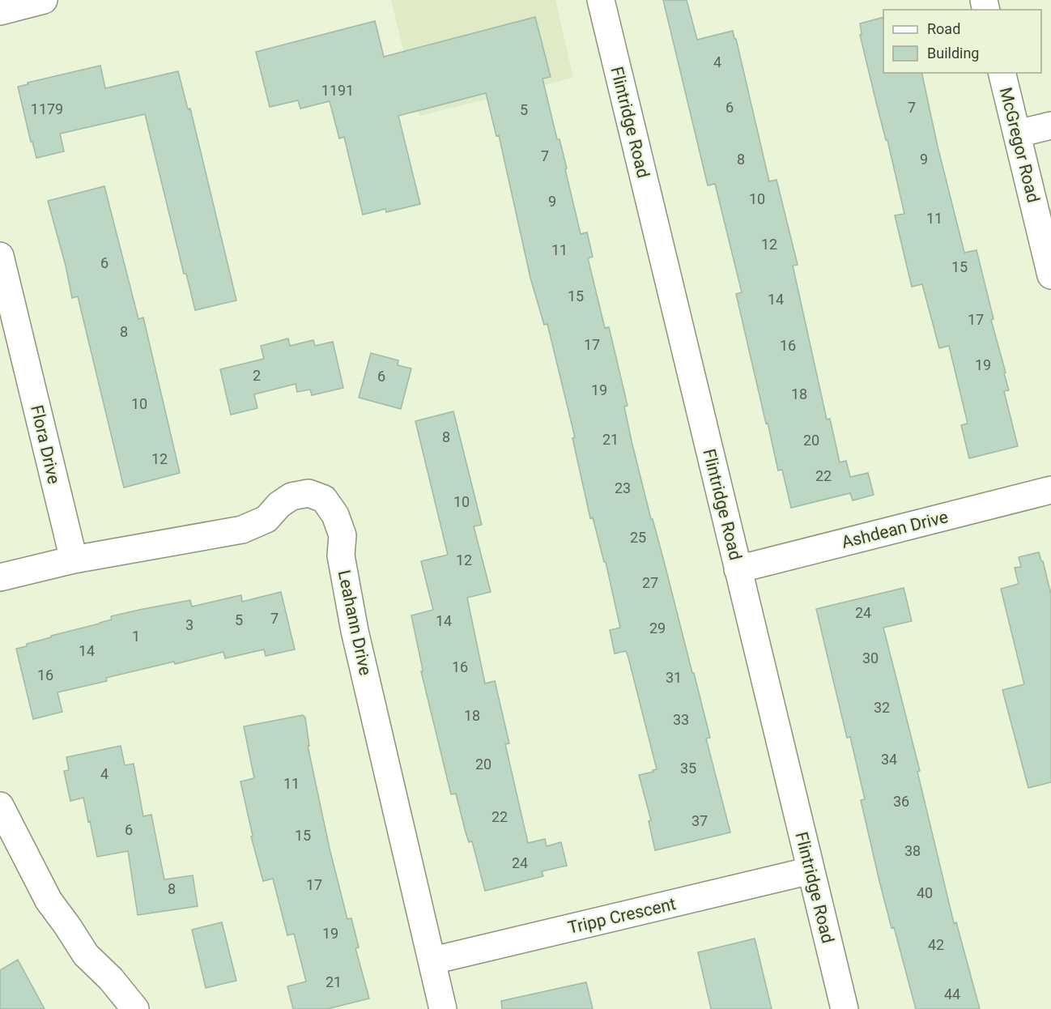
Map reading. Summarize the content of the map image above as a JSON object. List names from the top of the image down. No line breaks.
{"streets":{"street":["Flintridge Road","McGregor Road","Flora Drive","Ashdean Drive","Leahann Drive","Tripp Crescent"]},"crossings":[["Flintridge Road","Ashdean Drive"],["Flintridge Road","Tripp Crescent"],["Flora Drive","Leahann Drive"],["Leahann Drive","Tripp Crescent"]],"house_numbers":["4","1191","6","7","1179","5","7","8","9","10","9","11","12","11","6","15","15","14","17","8","17","16","19","2","6","19","18","10","8","21","20","12","22","23","10","25","12","27","24","7","5","14","3","29","1","14","30","16","16","31","32","18","33","34","20","35","4","11","36","22","37","6","15","38","24","17","8","40","19","42","21","44"],"legend":["Road","Building"]}
